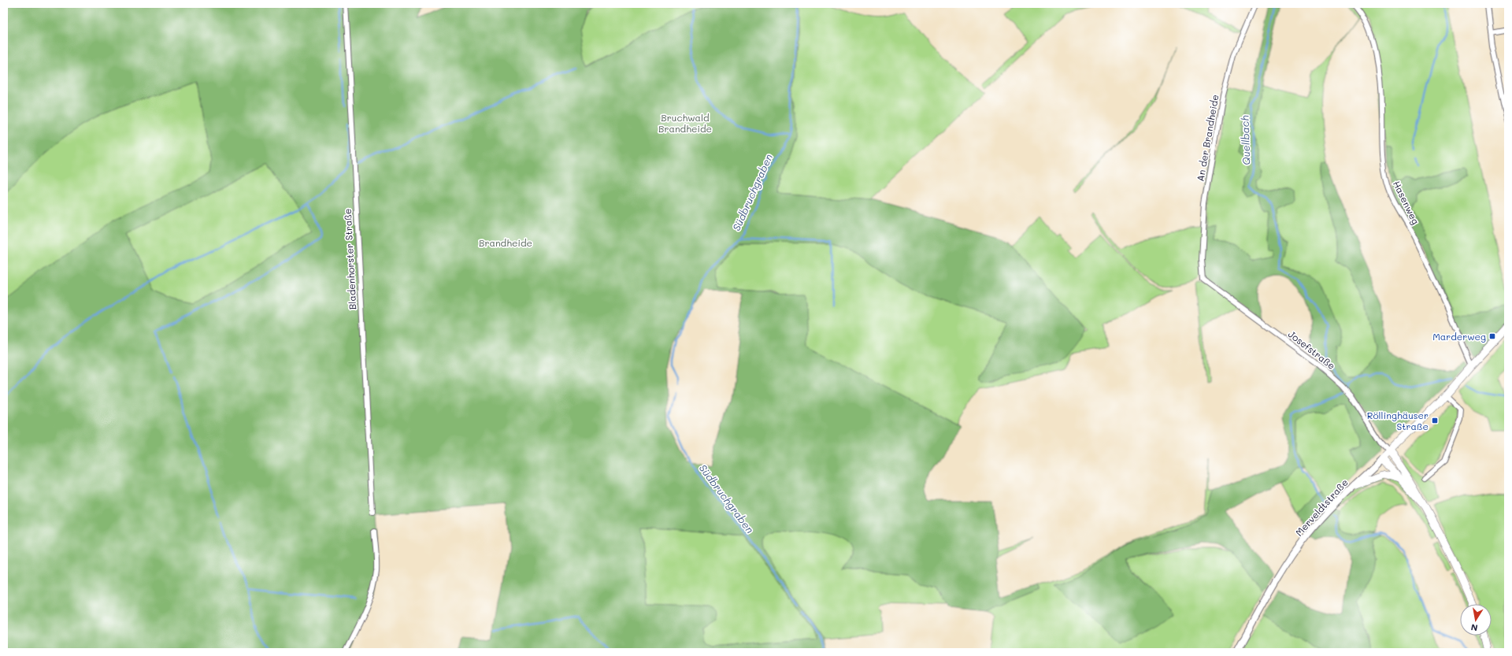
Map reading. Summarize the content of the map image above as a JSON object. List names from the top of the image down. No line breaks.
{"streets":{"main road":["Merveldtstraße"],"street":["An der Brandheide","Hasenweg","Bladenhorster Straße","Josefstraße"]},"crossings":[["An der Brandheide","Josefstraße"],["Hasenweg","Merveldtstraße"],["Josefstraße","Merveldtstraße"]],"water":["Quellbach","Südbruchgraben"],"parks":["Bruchwald Brandheide","Brandheide"],"places":{"transit":["Marderweg","Röllinghäuser Straße"]},"north":"bottom"}
